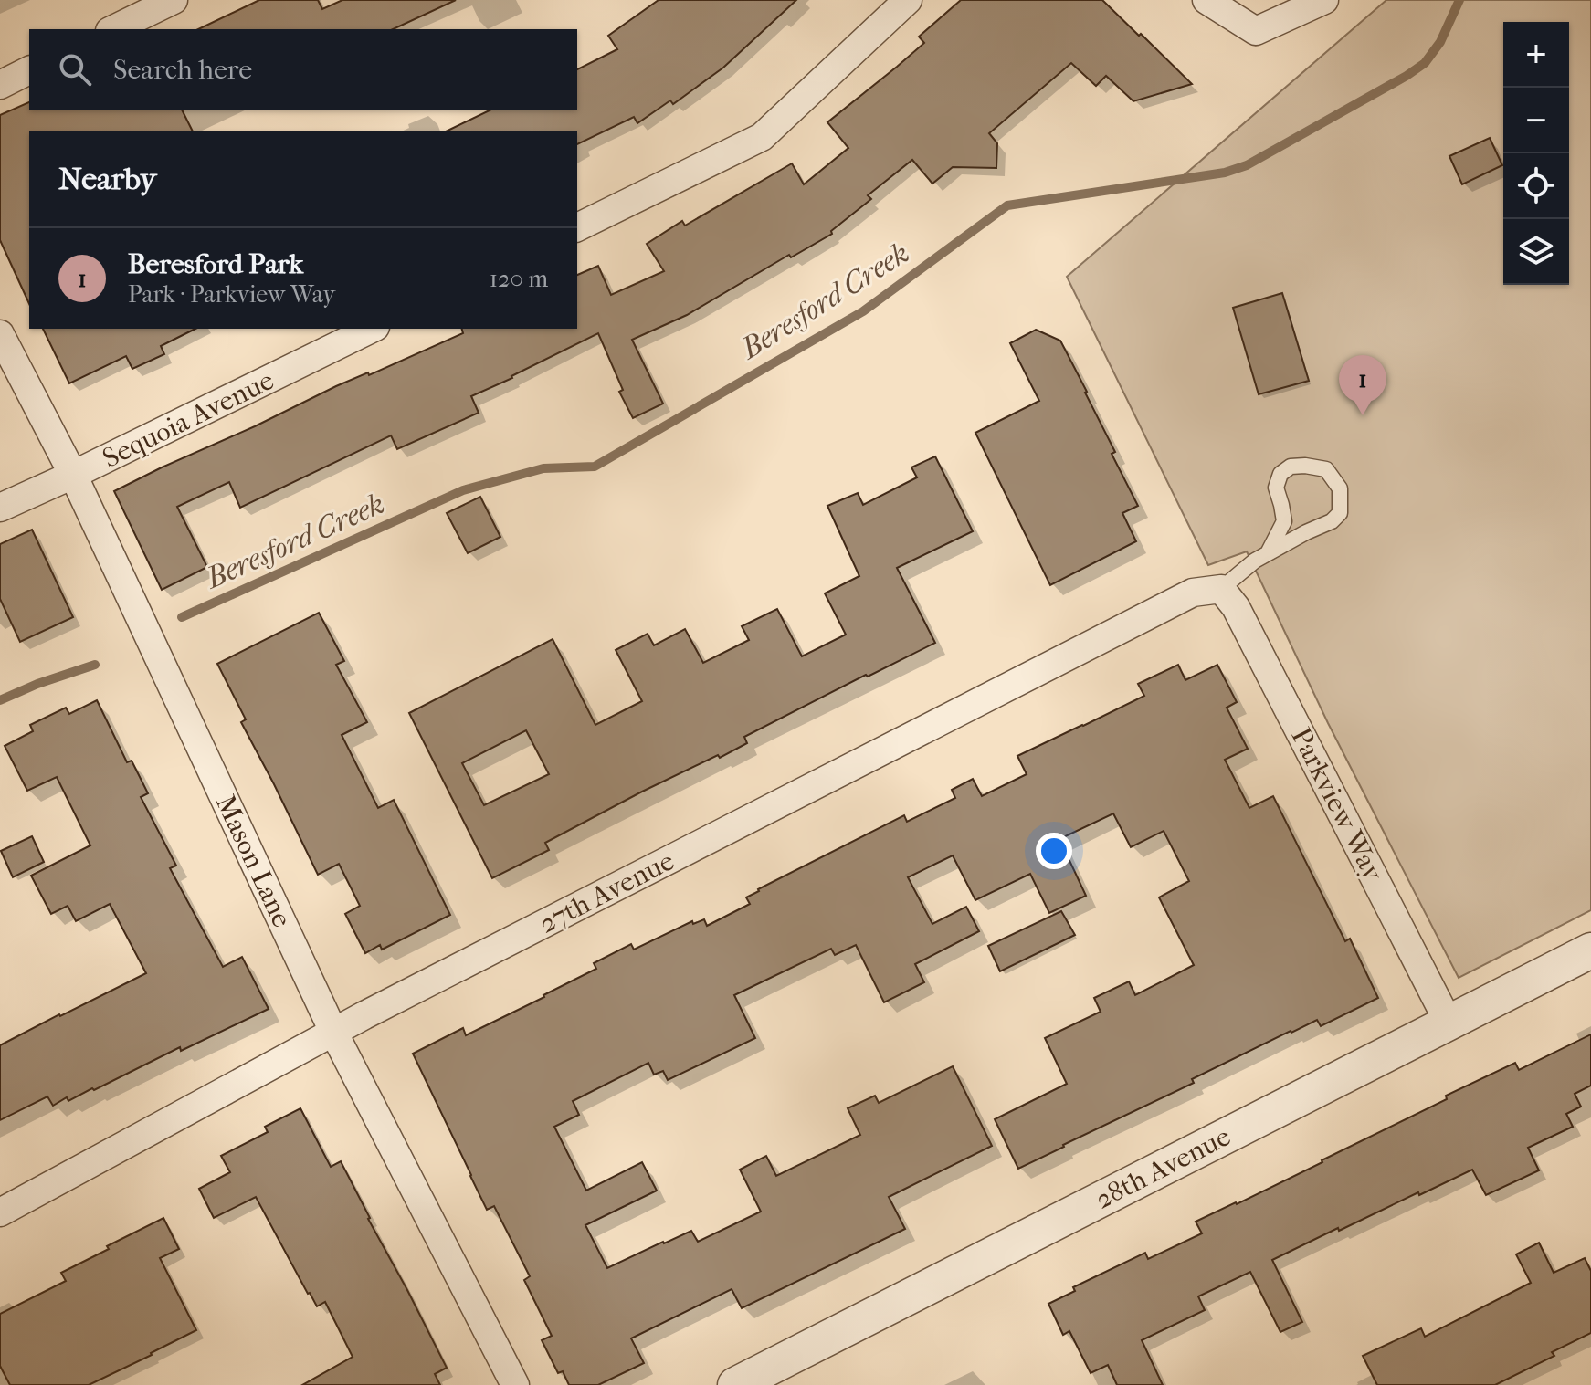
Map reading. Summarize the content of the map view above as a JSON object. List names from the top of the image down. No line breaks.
{"streets":{"street":["Sequoia Avenue","Parkview Way","Mason Lane","27th Avenue","28th Avenue"]},"crossings":[["Sequoia Avenue","Mason Lane"],["Parkview Way","27th Avenue"],["Parkview Way","28th Avenue"],["Mason Lane","27th Avenue"]],"water":["Beresford Creek"],"page":{"map_buttons":["+","−"],"search":"Search here","heading":"Nearby","list":[{"mark":"1","name":"Beresford Park","note":"Park · Parkview Way","value":"120 m"}],"pins":"1"}}
